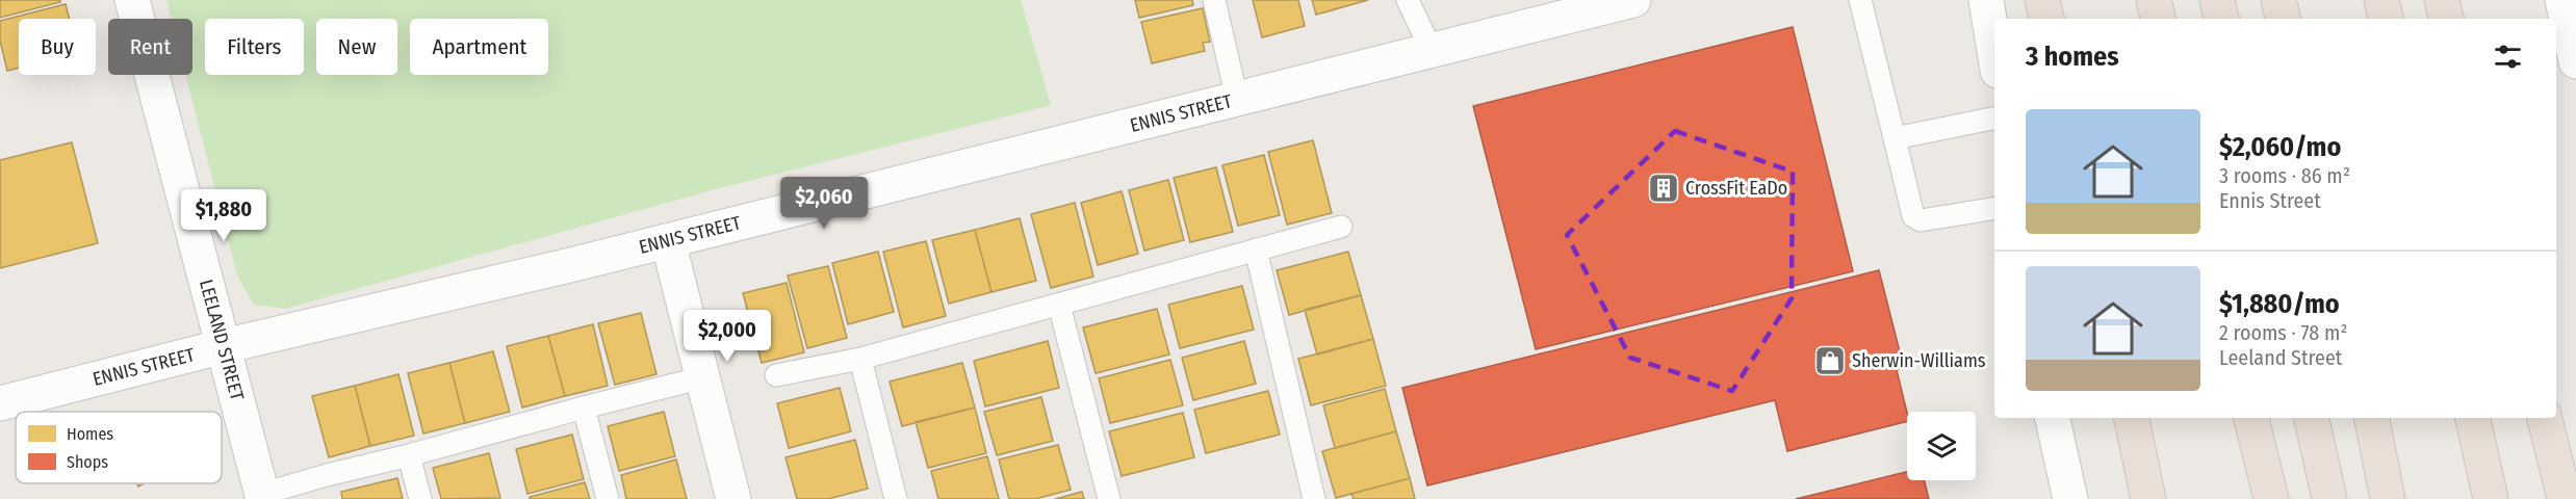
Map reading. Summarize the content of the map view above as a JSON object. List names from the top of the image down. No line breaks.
{"streets":{"street":["ENNIS STREET","LEELAND STREET"]},"crossings":[["ENNIS STREET","LEELAND STREET"]],"places":{"building":["CrossFit EaDo"],"shop":["Sherwin-Williams"]},"legend":["Homes","Shops"],"page":{"chip":["Buy","Rent","Filters","New","Apartment"],"heading":"3 homes","list":[{"name":"$2,060/mo","note":"3 rooms · 86 m² · Ennis Street"},{"name":"$1,880/mo","note":"2 rooms · 78 m² · Leeland Street"}],"price":["$2,060","$1,880","$2,000"]}}
